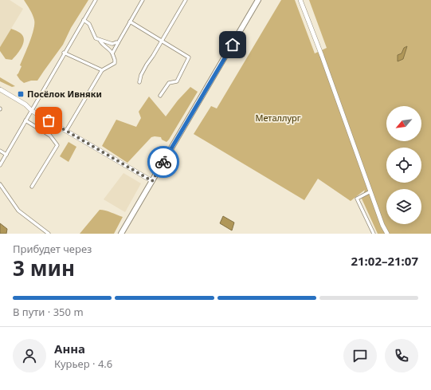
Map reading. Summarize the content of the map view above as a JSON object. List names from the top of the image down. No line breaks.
{"parks":["Металлург"],"places":{"transit":["Посёлок Ивняки"]},"north":"bottom left","page":{"heading":["3 мин","Прибудет через","21:02–21:07"],"panel":["Анна","Курьер · 4.6"],"bar":"В пути · 350 m"}}
